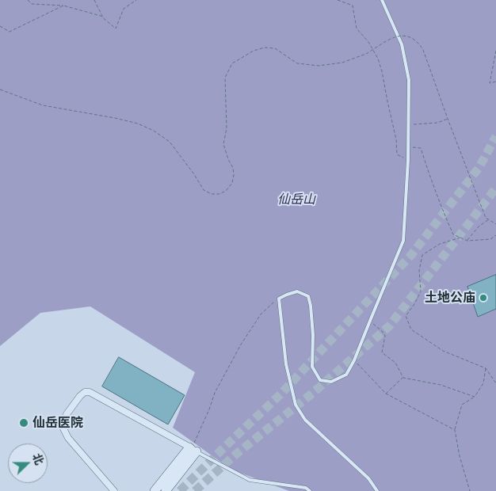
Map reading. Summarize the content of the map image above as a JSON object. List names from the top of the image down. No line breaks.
{"parks":["仙岳山"],"places":["土地公庙","仙岳医院"],"north":"right"}
